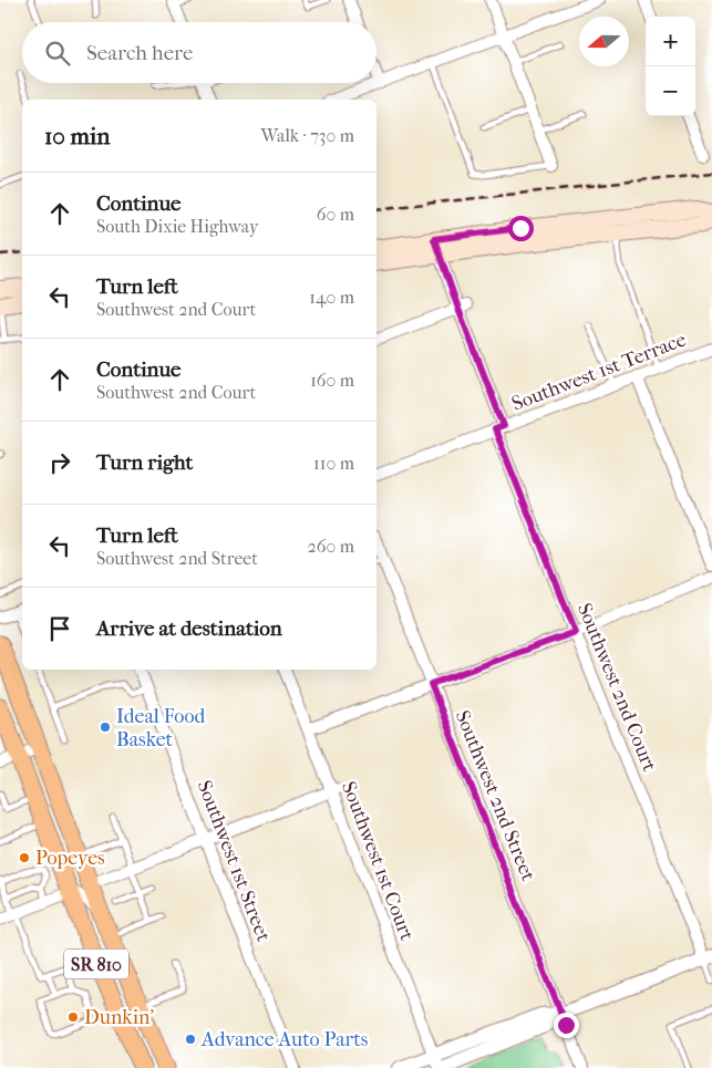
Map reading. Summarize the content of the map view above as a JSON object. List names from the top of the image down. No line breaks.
{"streets":{"main road":["SR 810"],"street":["Southwest 1st Terrace","Southwest 2nd Court","Southwest 2nd Street","Southwest 1st Street","Southwest 1st Court"]},"crossings":[["Southwest 1st Terrace","Southwest 2nd Court"]],"places":["Ideal Food Basket","Popeyes","Dunkin'","Advance Auto Parts"],"north":"left","page":{"map_buttons":["+","−"],"search":"Search here","heading":["10 min","Walk · 730 m"],"list":[["Continue","South Dixie Highway","60 m"],["Turn left","Southwest 2nd Court","140 m"],["Continue","Southwest 2nd Court","160 m"],["Turn right","110 m"],["Turn left","Southwest 2nd Street","260 m"],"Arrive at destination"]}}
